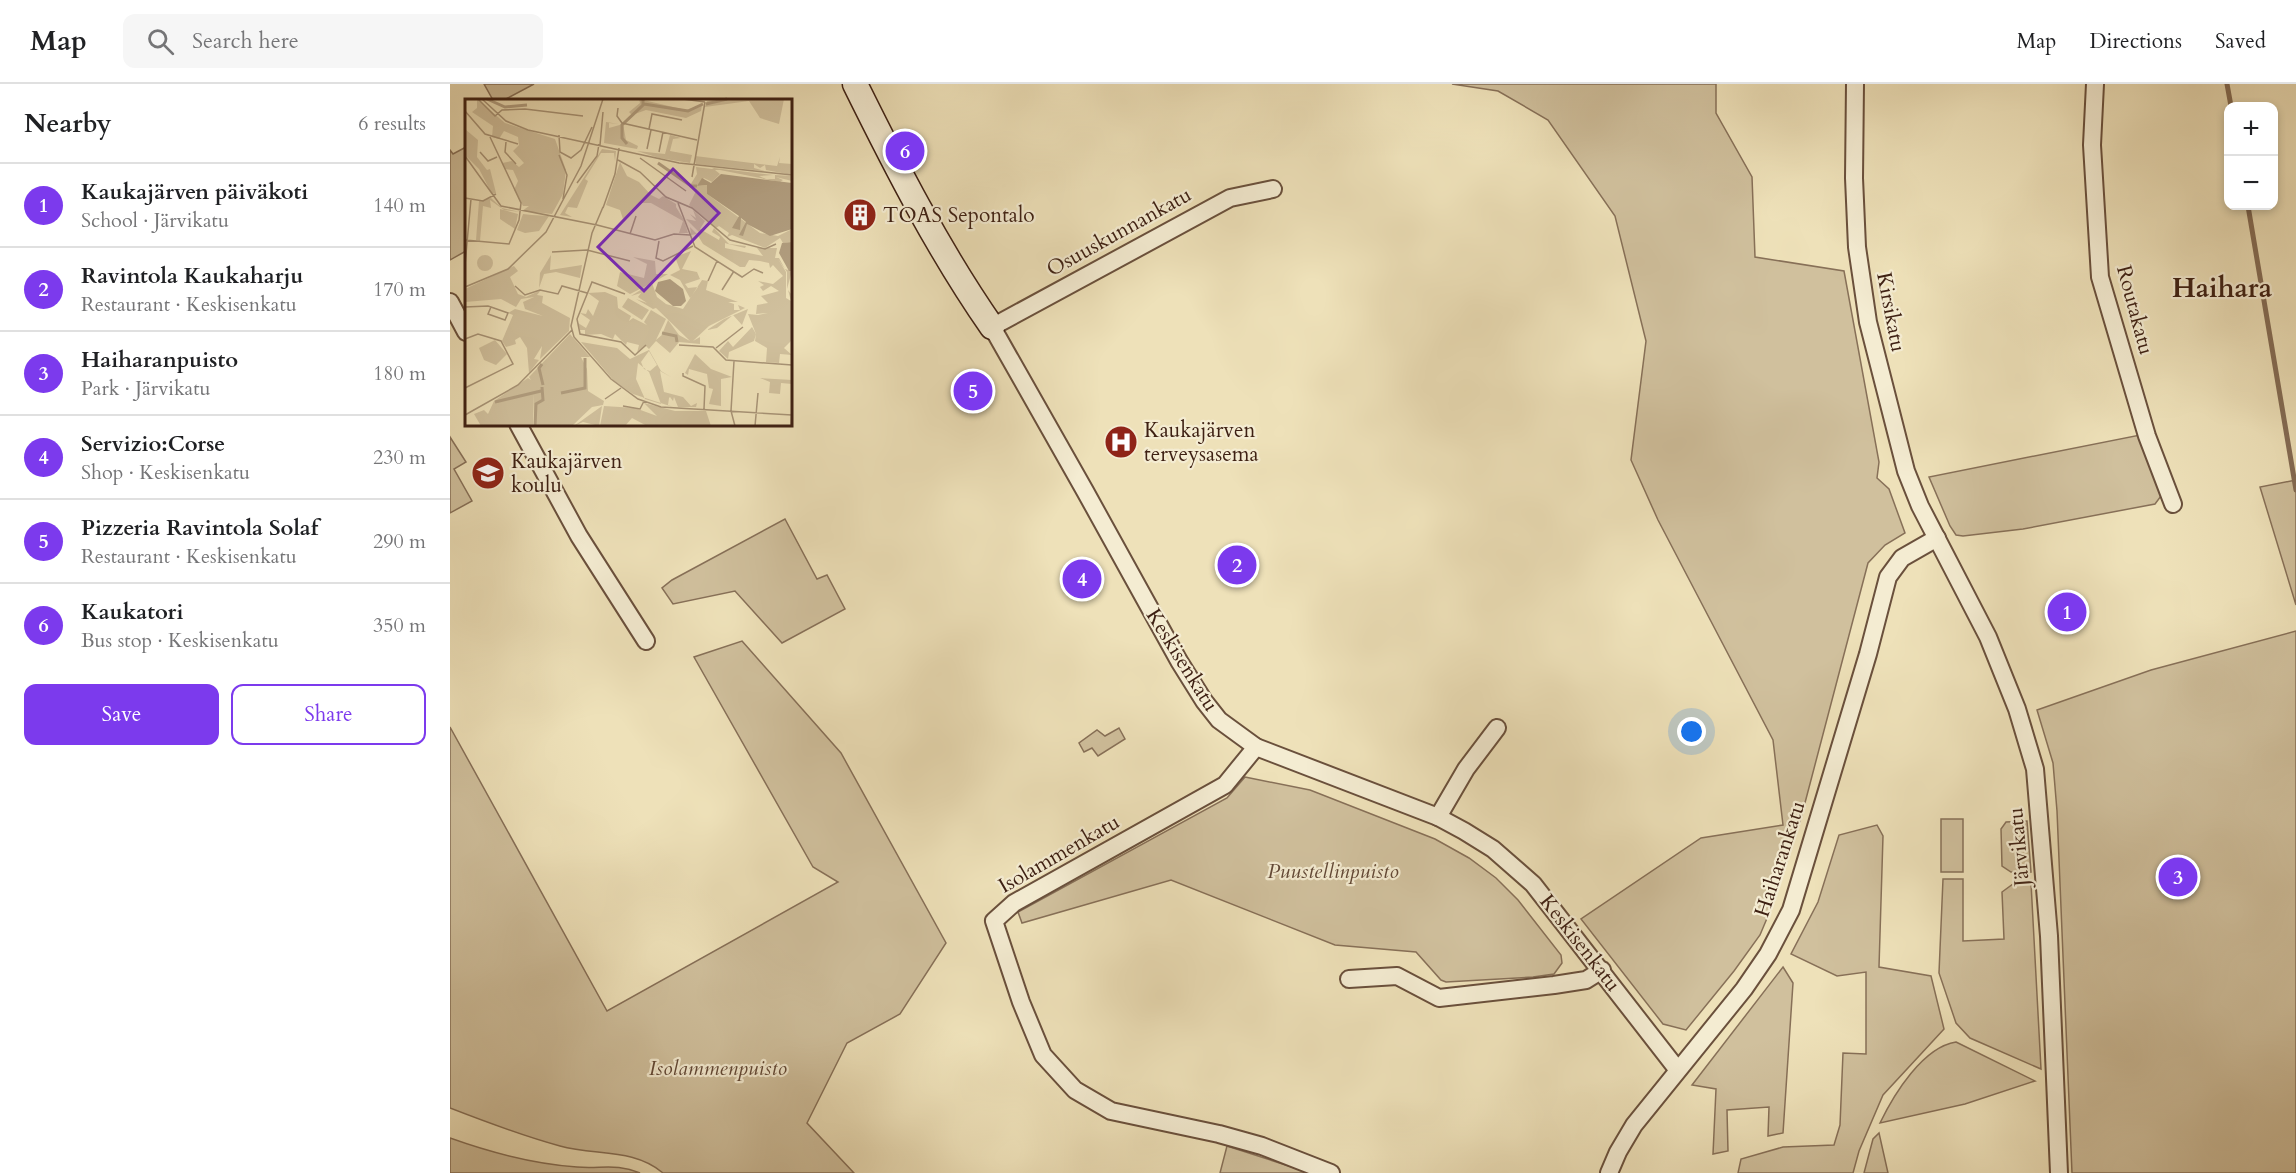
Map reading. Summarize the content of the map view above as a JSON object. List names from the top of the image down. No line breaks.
{"streets":{"street":["Osuuskunnankatu","Routakatu","Kirsikatu","Keskisenkatu","Järvikatu","Isolammenkatu","Haiharankatu"]},"crossings":[["Osuuskunnankatu","Keskisenkatu"],["Kirsikatu","Järvikatu"],["Kirsikatu","Haiharankatu"],["Keskisenkatu","Isolammenkatu"],["Keskisenkatu","Haiharankatu"],["Järvikatu","Haiharankatu"]],"districts":["Haihara"],"parks":["Puustellinpuisto","Isolammenpuisto"],"places":{"building":["TOAS Sepontalo"],"hospital":["Kaukajärven terveysasema"],"school or university":["Kaukajärven koulu"]},"page":{"header":"Map","search":"Search here","nav":["Map","Directions","Saved"],"heading":["Nearby","6 results"],"map_buttons":["+","−"],"pins":["6","5","2","4","1","3"],"list":[{"mark":"1","name":"Kaukajärven päiväkoti","note":"School · Järvikatu","value":"140 m"},{"mark":"2","name":"Ravintola Kaukaharju","note":"Restaurant · Keskisenkatu","value":"170 m"},{"mark":"3","name":"Haiharanpuisto","note":"Park · Järvikatu","value":"180 m"},{"mark":"4","name":"Servizio:Corse","note":"Shop · Keskisenkatu","value":"230 m"},{"mark":"5","name":"Pizzeria Ravintola Solaf","note":"Restaurant · Keskisenkatu","value":"290 m"},{"mark":"6","name":"Kaukatori","note":"Bus stop · Keskisenkatu","value":"350 m"}],"buttons":["Save","Share"]}}
